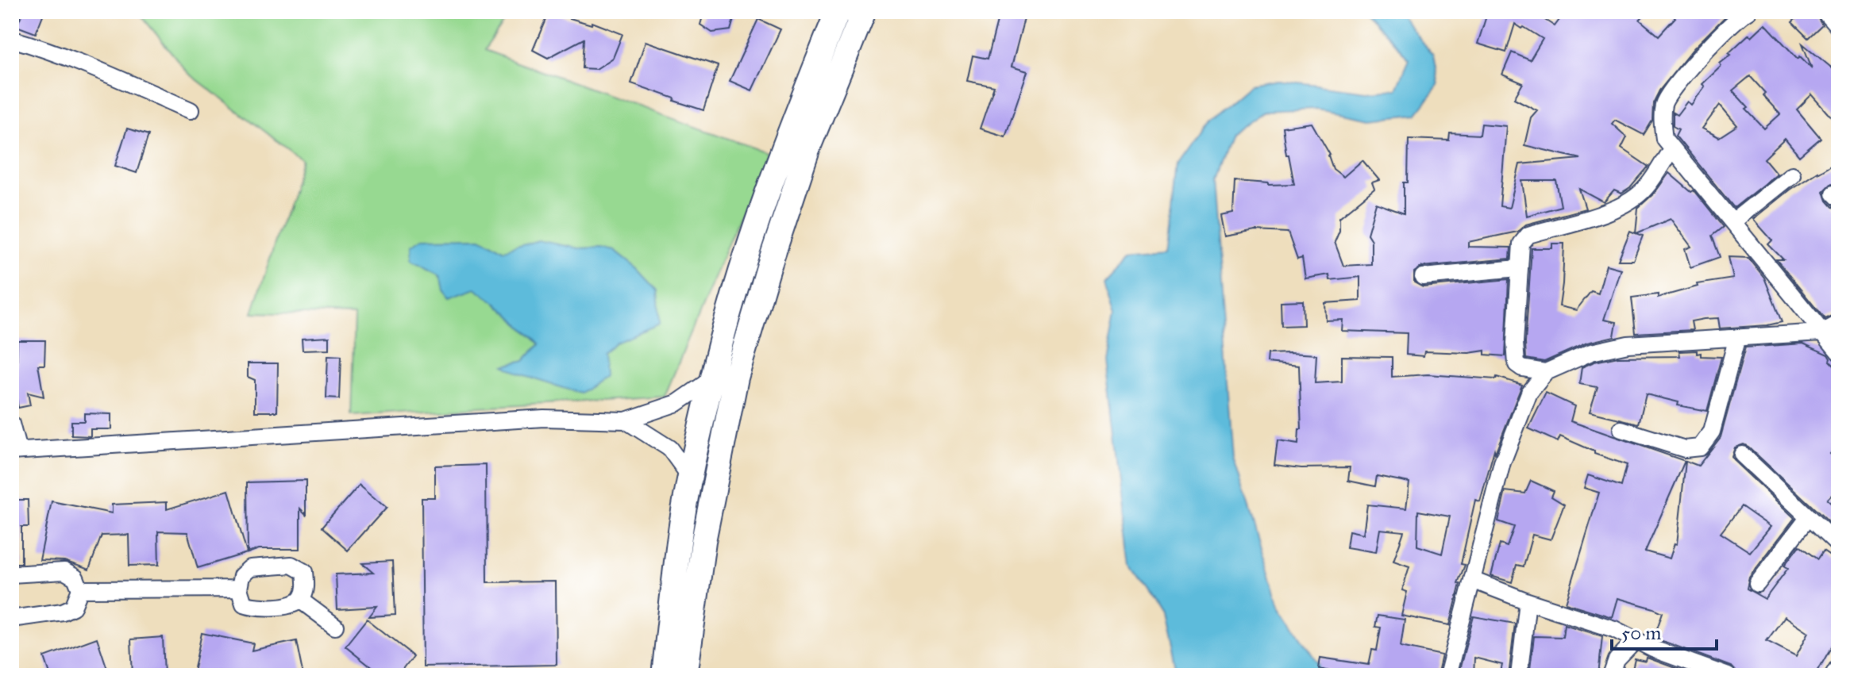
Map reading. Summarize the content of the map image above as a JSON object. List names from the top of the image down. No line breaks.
{"scale_bar":"50 m"}
